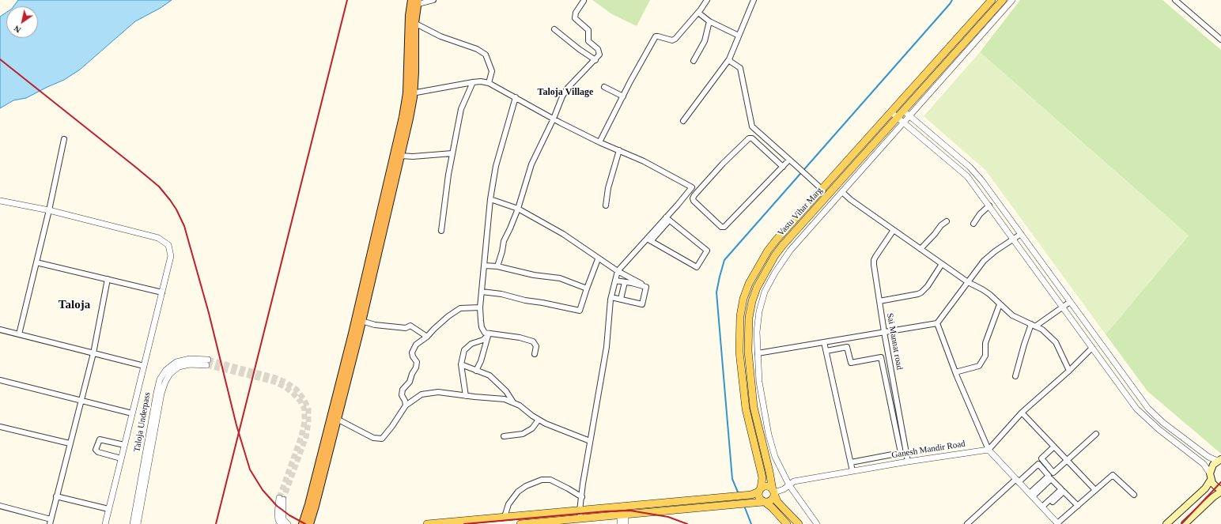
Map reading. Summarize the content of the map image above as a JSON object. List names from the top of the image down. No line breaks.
{"streets":{"main road":["Vastu Vihar Marg"],"street":["Sai Mannat road","Taloja Underpass","Ganesh Mandir Road"]},"crossings":[["Vastu Vihar Marg","Ganesh Mandir Road"],["Sai Mannat road","Ganesh Mandir Road"]],"districts":["Taloja Village","Taloja"],"north":"bottom left"}
